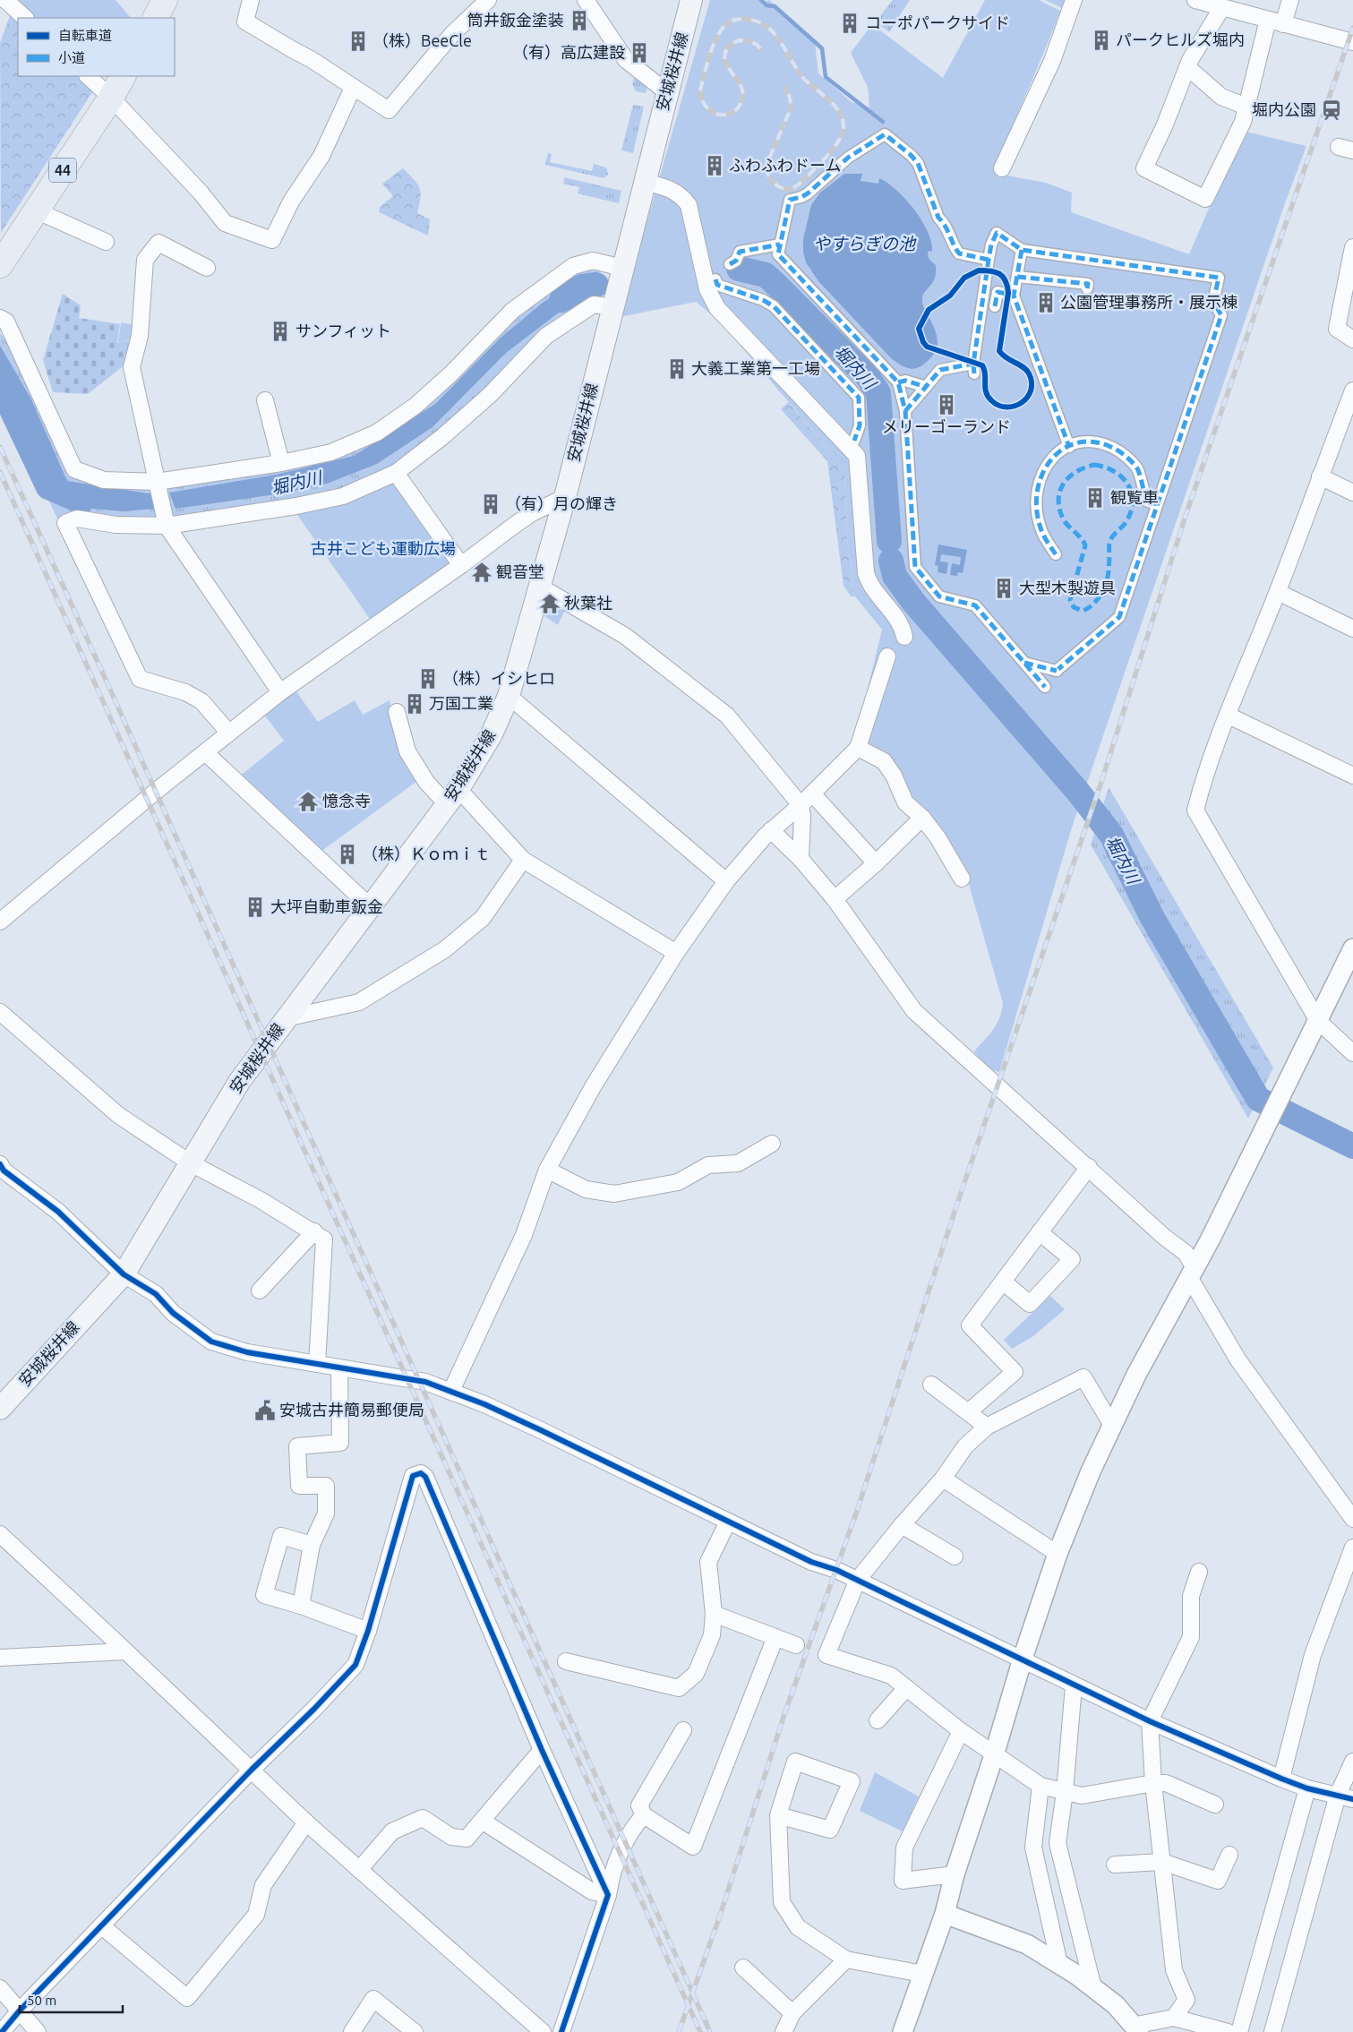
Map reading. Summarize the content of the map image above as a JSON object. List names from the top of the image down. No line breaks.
{"streets":{"main road":["安城桜井線","44"]},"water":["やすらぎの池","堀内川"],"parks":["古井こども運動広場"],"places":{"building":["筒井鈑金塗装","コーポパークサイド","パークヒルズ堀内","（株）BeeCle","（有）高広建設","ふわふわドーム","公園管理事務所・展示棟","サンフィット","大義工業第一工場","メリーゴーランド","観覧車","（有）月の輝き","大型木製遊具","（株）イシヒロ","万国工業","（株）Ｋｏｍｉｔ","大坪自動車鈑金"],"station":["堀内公園"],"temple":["観音堂","秋葉社","憶念寺"],"public building":["安城古井簡易郵便局"]},"legend":["自転車道","小道"],"scale_bar":"50 m"}
